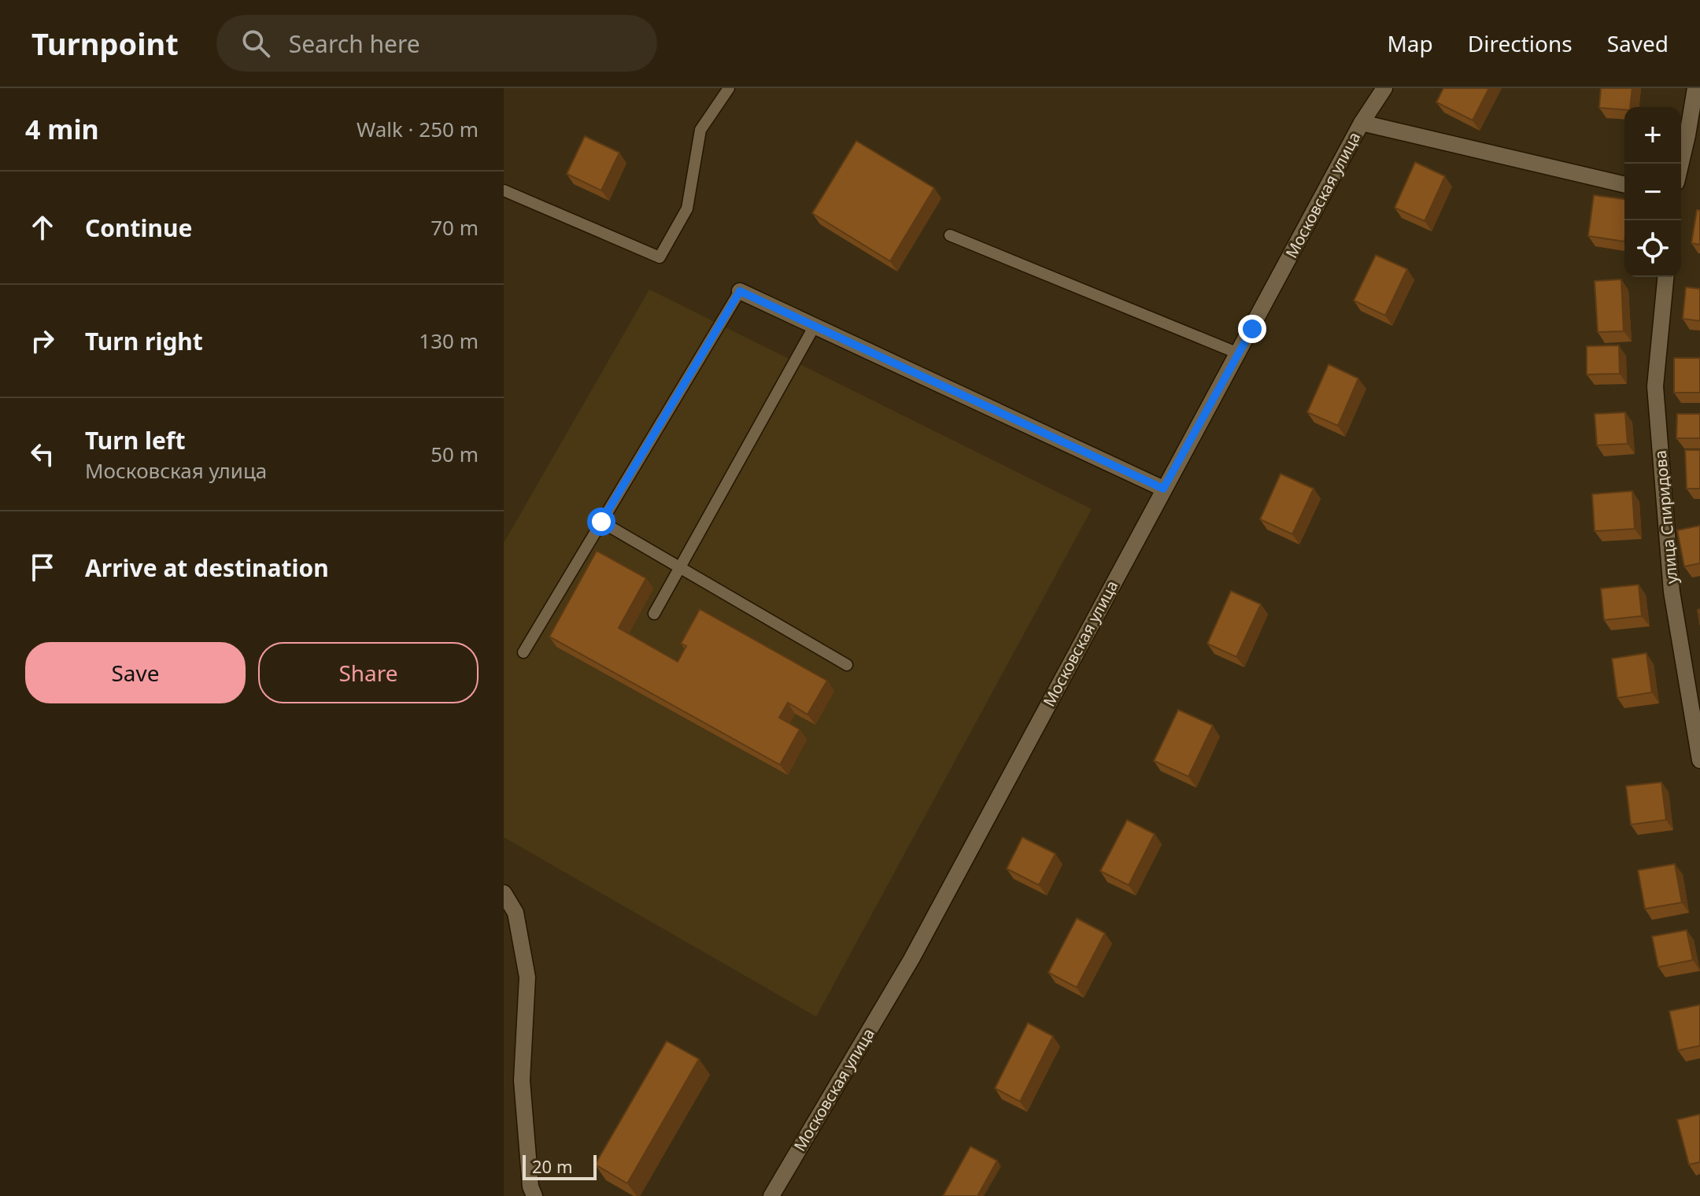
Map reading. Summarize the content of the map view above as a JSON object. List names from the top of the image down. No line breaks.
{"streets":{"street":["Московская улица","улица Спиридова"]},"scale_bar":"20 m","page":{"header":"Turnpoint","search":"Search here","nav":["Map","Directions","Saved"],"heading":["4 min","Walk · 250 m"],"map_buttons":["+","−"],"list":[["Continue","70 m"],["Turn right","130 m"],["Turn left","Московская улица","50 m"],"Arrive at destination"],"buttons":["Save","Share"],"scale":"20 m"}}
